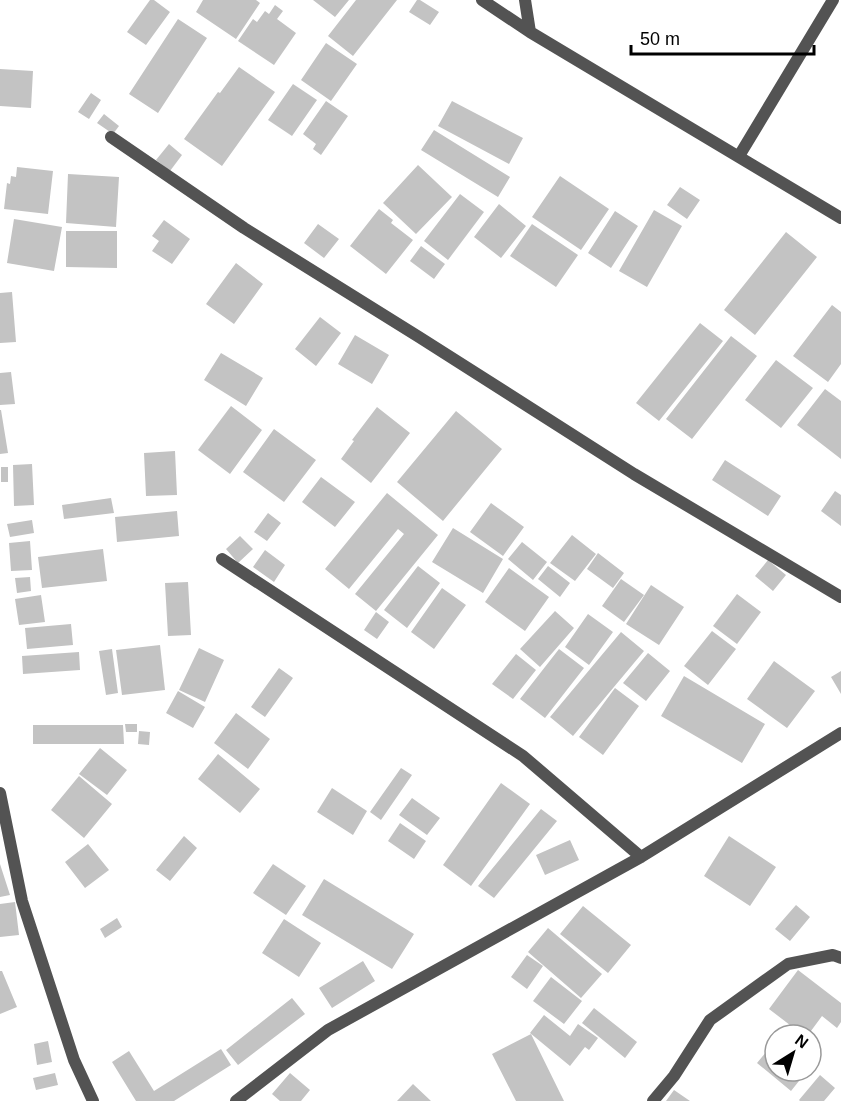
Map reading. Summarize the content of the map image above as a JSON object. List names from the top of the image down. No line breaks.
{"scale_bar":"50 m","north":"top right"}
